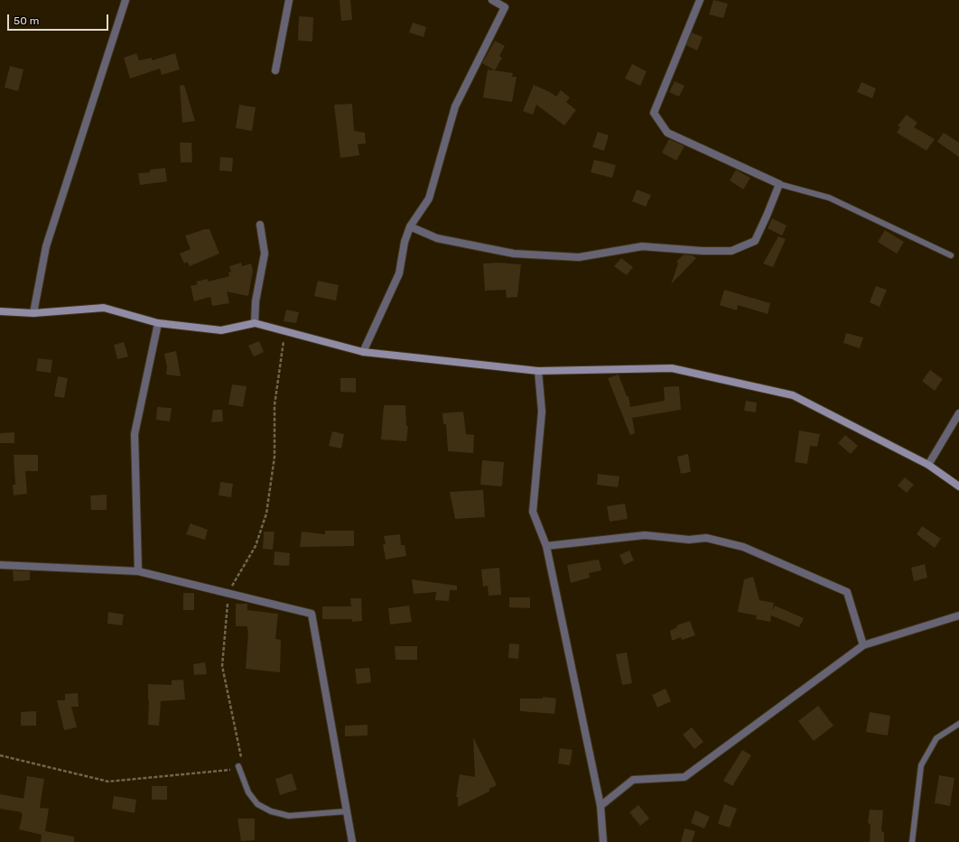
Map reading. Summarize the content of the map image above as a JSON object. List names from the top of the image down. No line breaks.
{"scale_bar":"50 m"}
